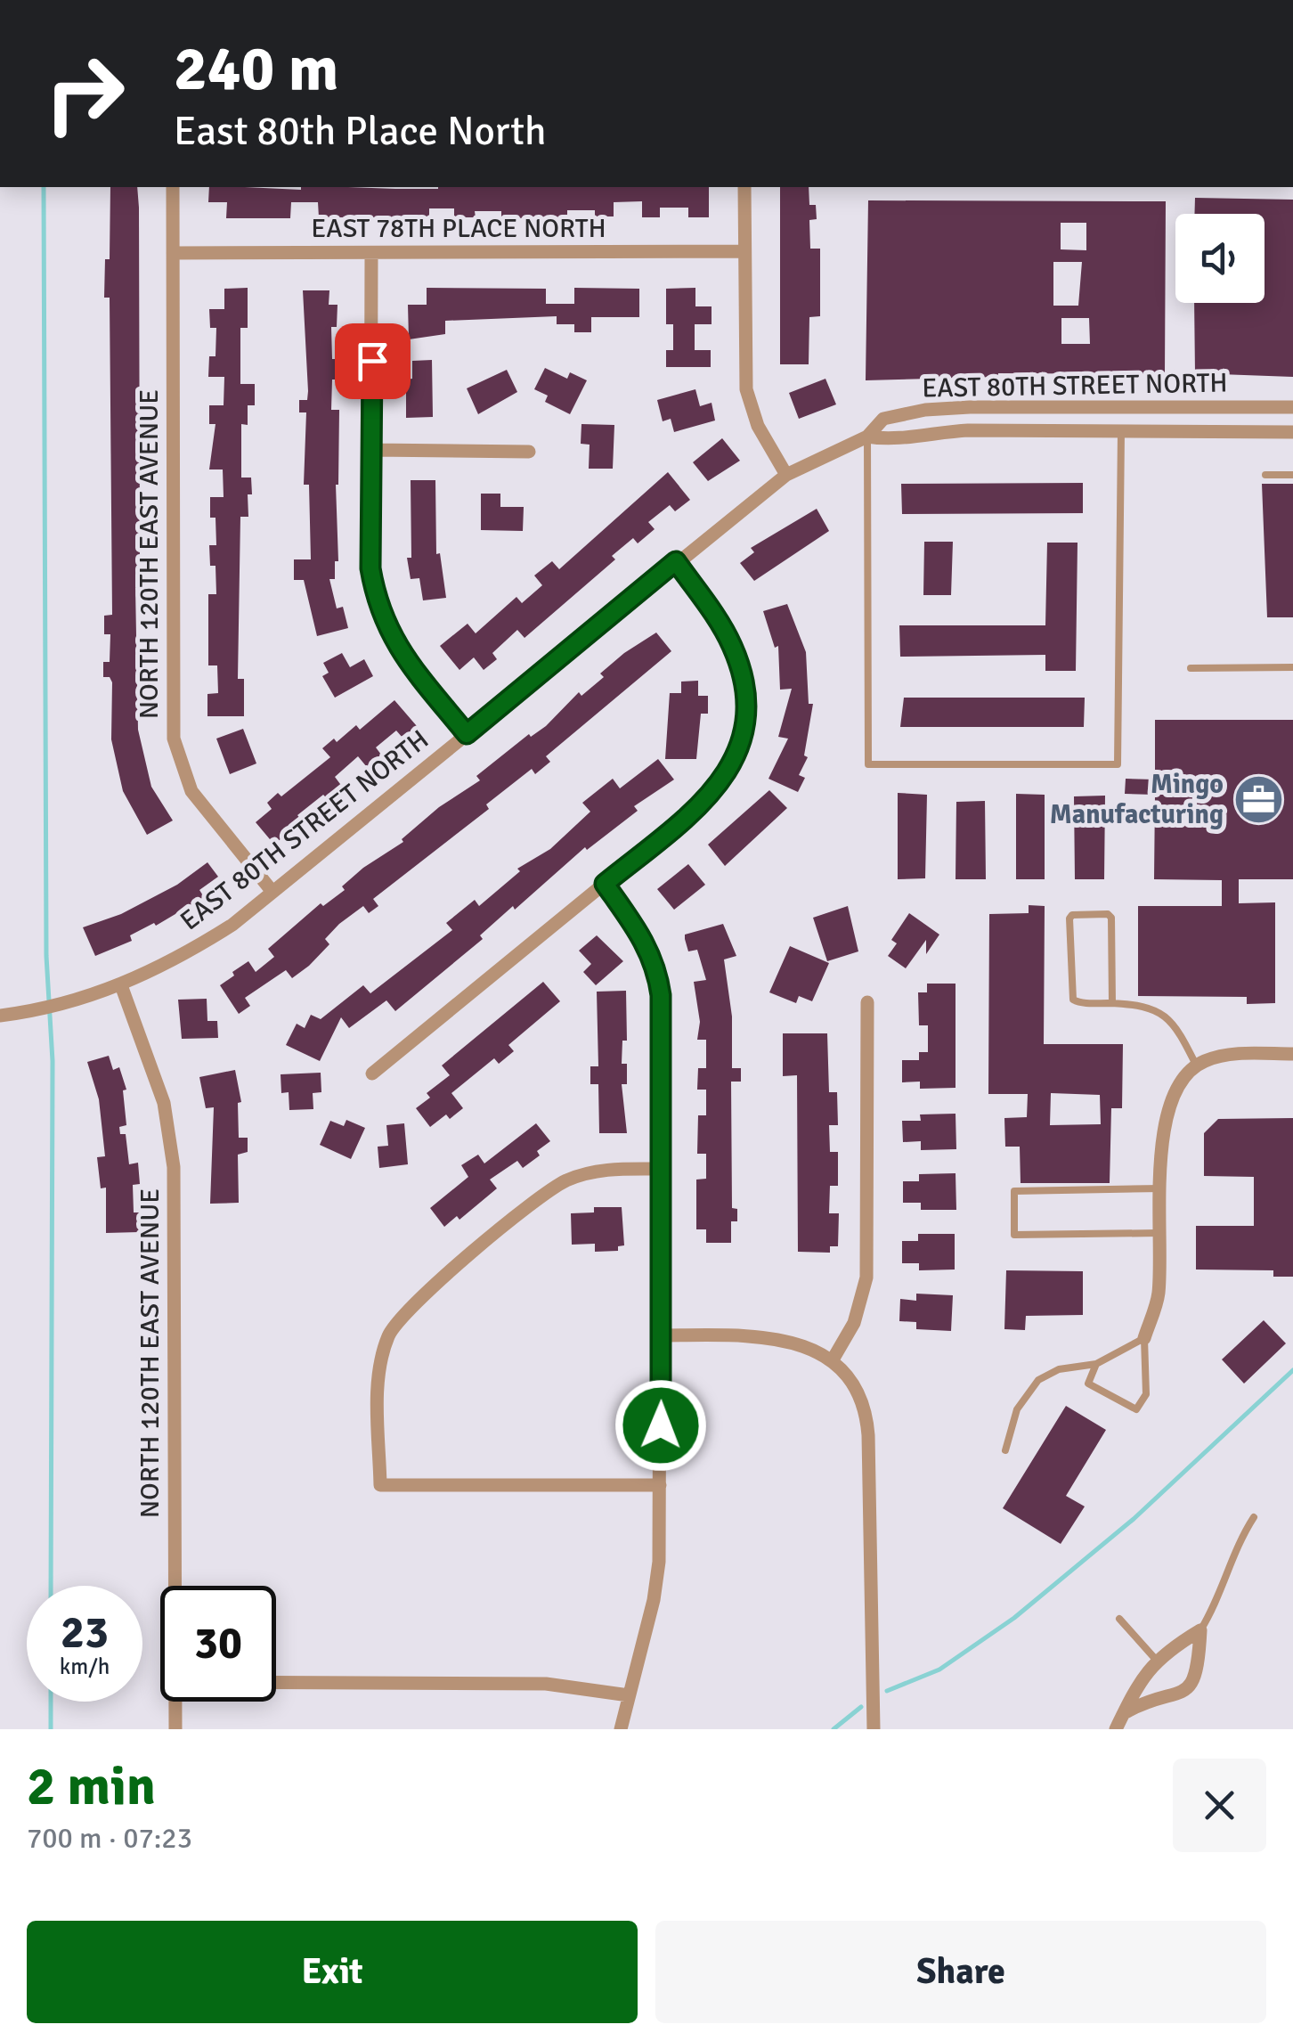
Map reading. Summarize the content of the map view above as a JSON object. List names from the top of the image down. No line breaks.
{"streets":{"street":["EAST 78TH PLACE NORTH","EAST 80TH STREET NORTH","NORTH 120TH EAST AVENUE"]},"crossings":[["EAST 78TH PLACE NORTH","NORTH 120TH EAST AVENUE"],["EAST 80TH STREET NORTH","NORTH 120TH EAST AVENUE"]],"places":{"office":["Mingo Manufacturing"]},"page":{"turn":["240 m","East 80th Place North"],"speed":"23 km/h","limit":"30","heading":["2 min","700 m · 07:23"],"buttons":["Exit","Share"]}}
